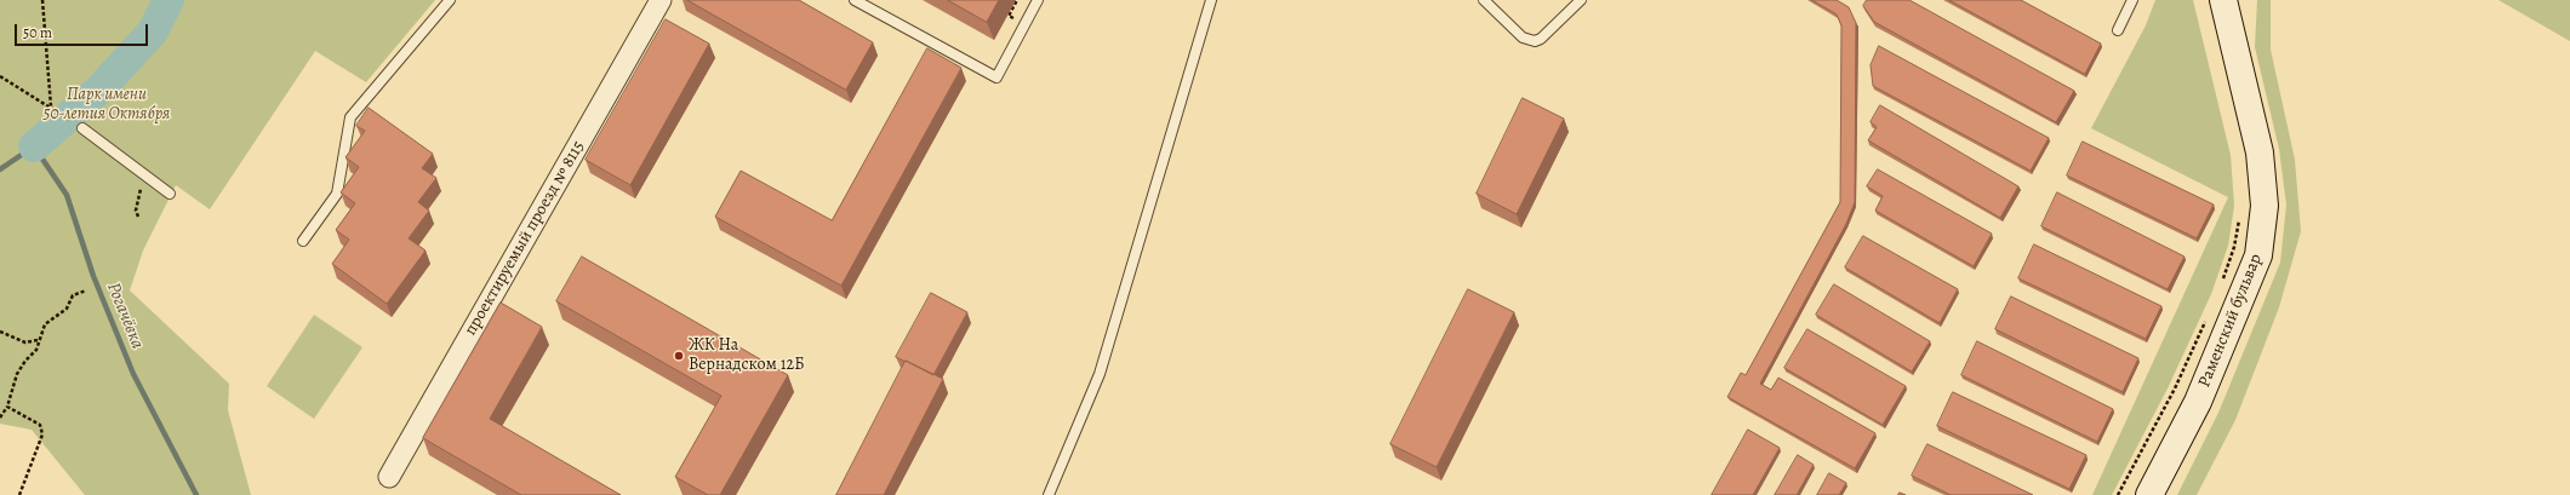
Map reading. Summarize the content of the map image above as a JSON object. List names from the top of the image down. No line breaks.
{"streets":{"street":["проектируемый проезд № 8115","Раменский бульвар"]},"water":["Рогачёвка"],"parks":["Парк имени 50-летия Октября"],"places":["ЖК На Вернадском 12Б"],"scale_bar":"50 m"}
